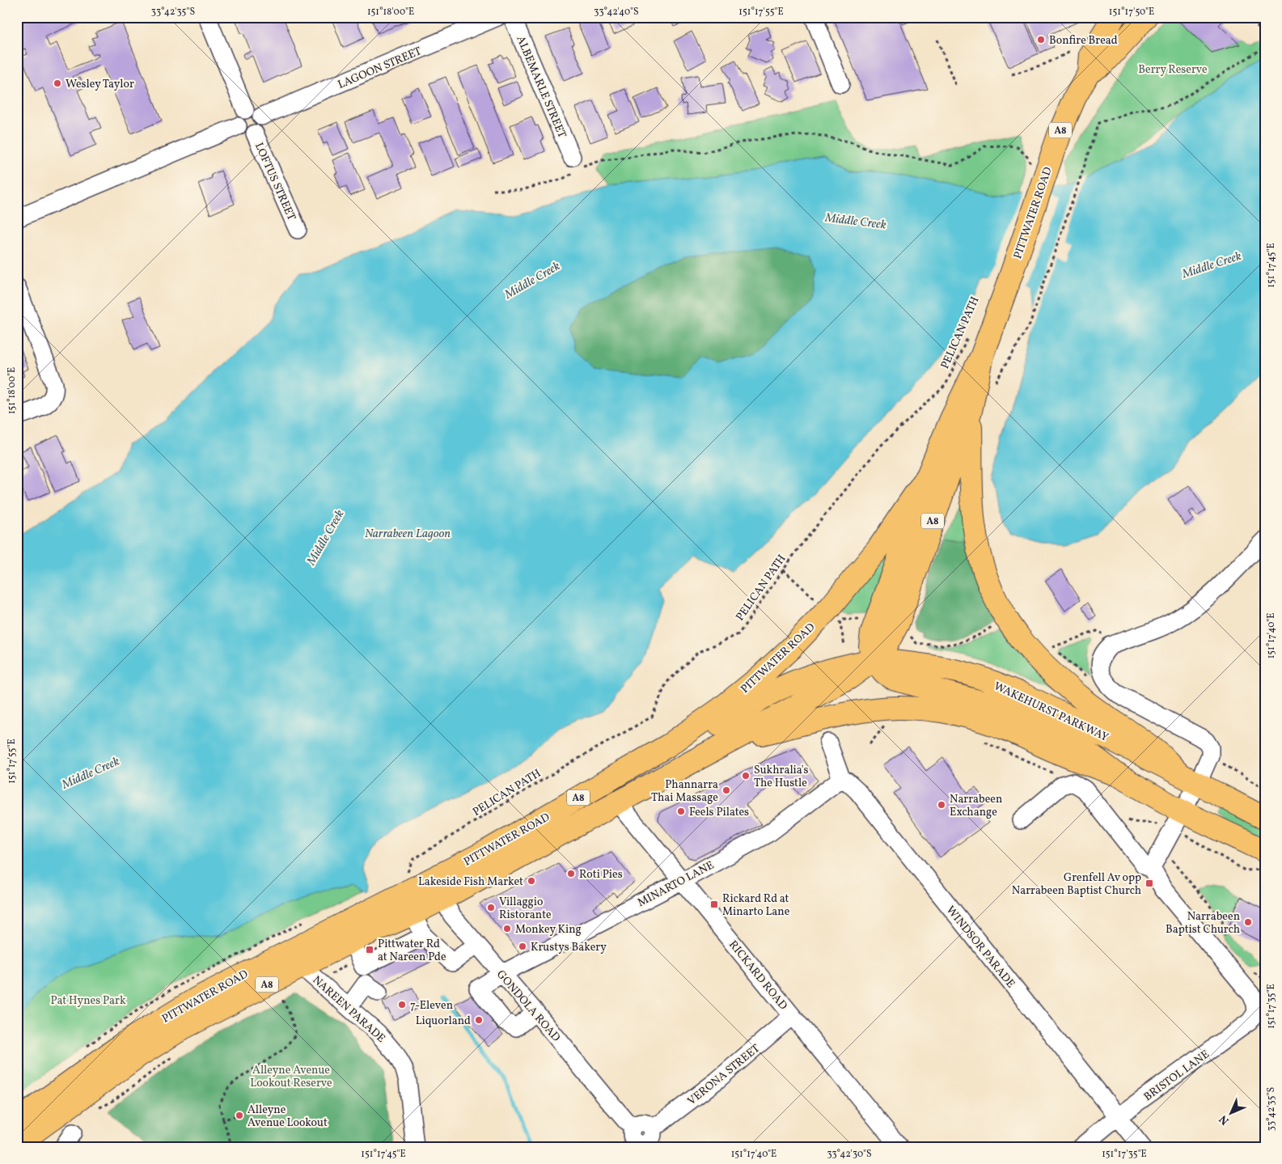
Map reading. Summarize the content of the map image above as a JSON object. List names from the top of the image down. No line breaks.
{"streets":{"main road":["A8","PITTWATER ROAD","WAKEHURST PARKWAY"],"street":["LAGOON STREET","ALBEMARLE STREET","LOFTUS STREET","MINARTO LANE","WINDSOR PARADE","RICKARD ROAD","GONDOLA ROAD","NAREEN PARADE","VERONA STREET","BRISTOL LANE"],"path":["PELICAN PATH"]},"crossings":[["LAGOON STREET","LOFTUS STREET"],["PITTWATER ROAD","WAKEHURST PARKWAY"],["PITTWATER ROAD","RICKARD ROAD"],["PITTWATER ROAD","GONDOLA ROAD"],["PITTWATER ROAD","NAREEN PARADE"],["MINARTO LANE","WINDSOR PARADE"],["MINARTO LANE","RICKARD ROAD"],["MINARTO LANE","GONDOLA ROAD"],["WINDSOR PARADE","BRISTOL LANE"],["RICKARD ROAD","VERONA STREET"],["GONDOLA ROAD","VERONA STREET"]],"water":["Middle Creek","Narrabeen Lagoon"],"parks":["Berry Reserve","Pat Hynes Park","Alleyne Avenue Lookout Reserve"],"places":{"other":["Bonfire Bread","Wesley Taylor","Sukhralia's The Hustle","Phannarra Thai Massage","Narrabeen Exchange","Feels Pilates","Roti Pies","Lakeside Fish Market","Villaggio Ristorante","Narrabeen Baptist Church","Monkey King","Krustys Bakery","7-Eleven","Liquorland","Alleyne Avenue Lookout"],"transit":["Grenfell Av opp Narrabeen Baptist Church","Rickard Rd at Minarto Lane","Pittwater Rd at Nareen Pde"]},"north":"bottom left","coordinates":["33°42'35\"S","151°18'00\"E","33°42'40\"S","151°17'55\"E","151°17'50\"E","151°17'45\"E","151°17'40\"E","151°17'35\"E","33°42'30\"S"]}
